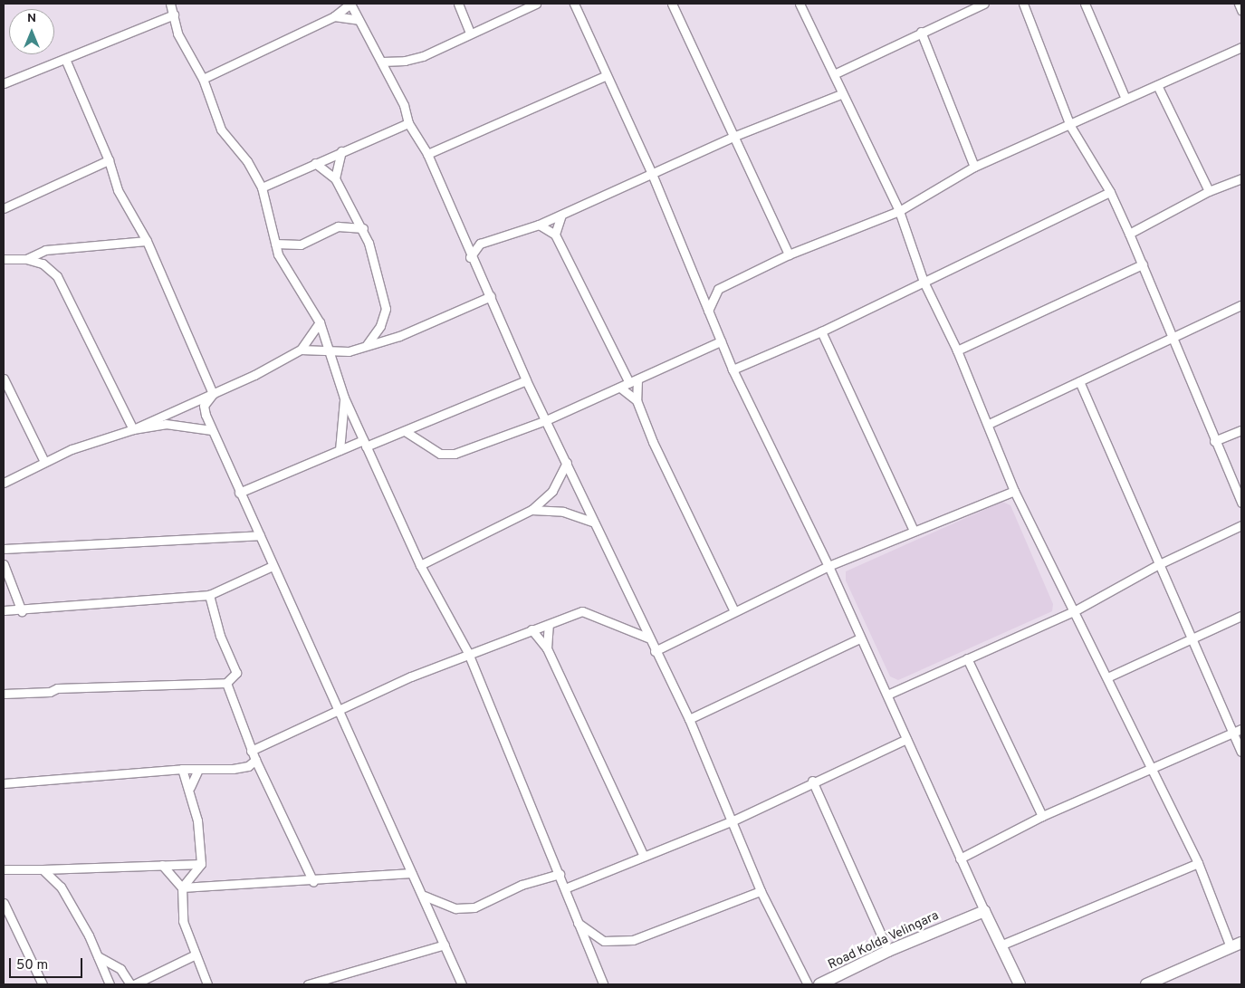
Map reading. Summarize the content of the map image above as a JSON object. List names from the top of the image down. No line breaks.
{"streets":{"main road":["Road Kolda Velingara"]},"scale_bar":"50 m","north":"top"}
